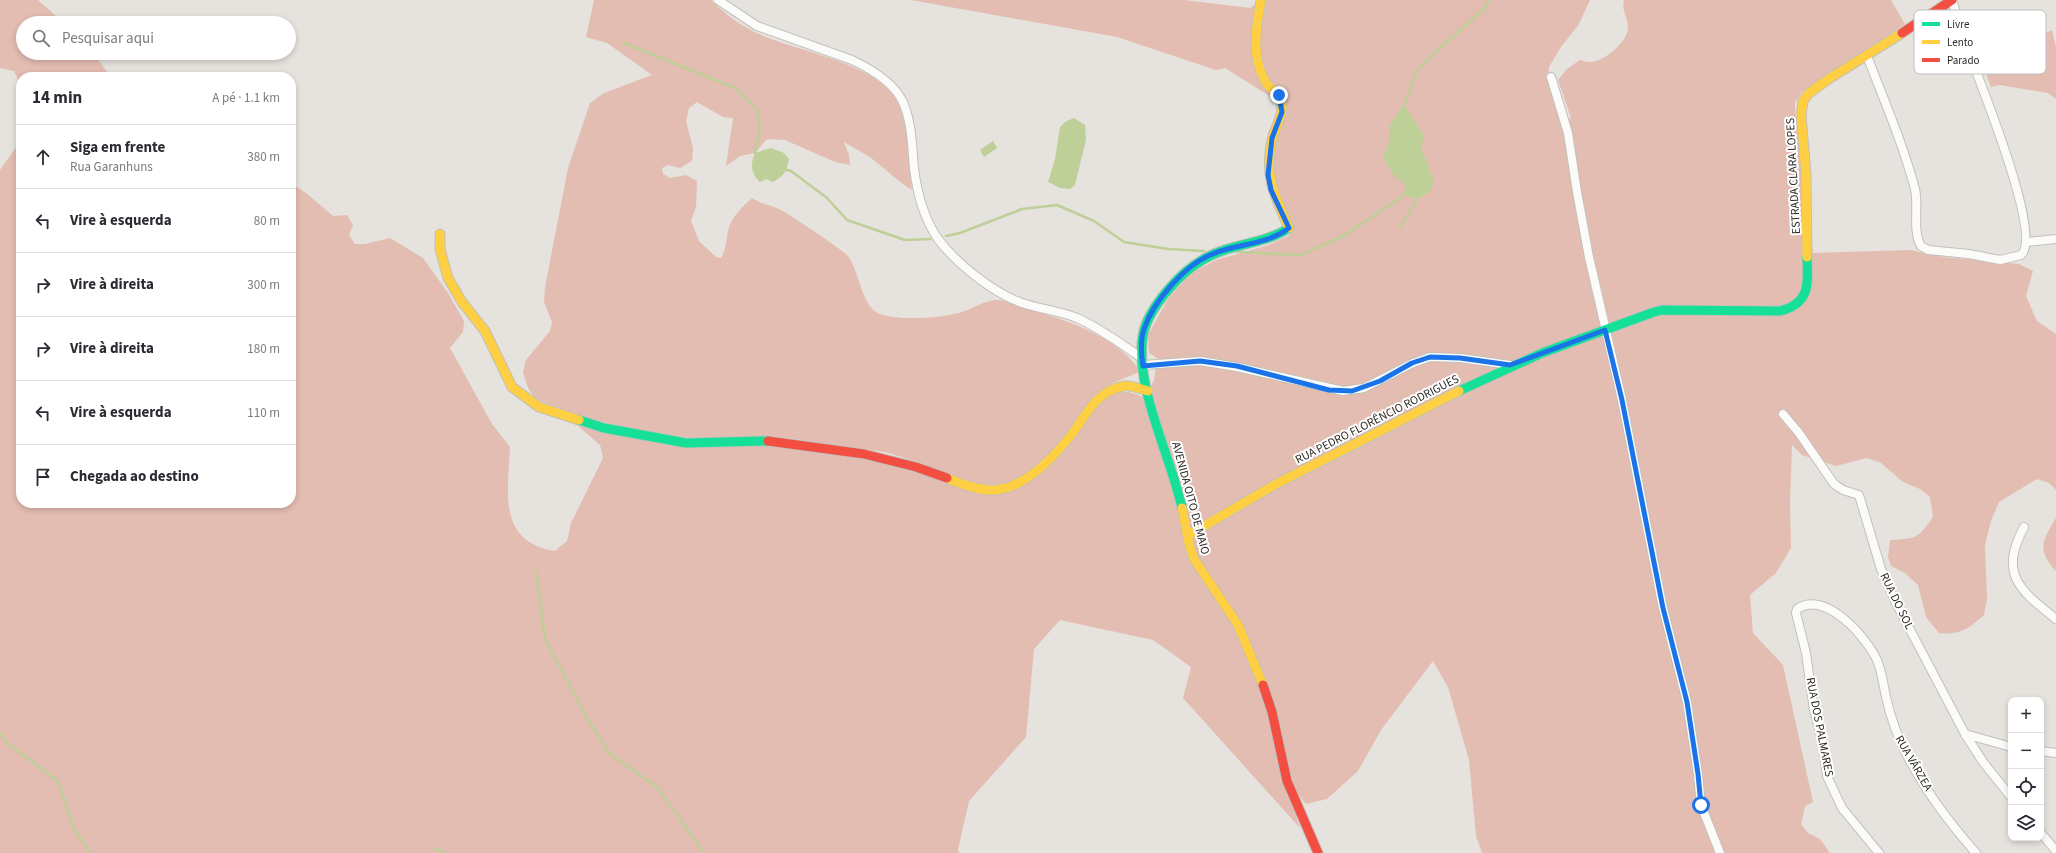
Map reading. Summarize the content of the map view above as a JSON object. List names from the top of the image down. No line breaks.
{"streets":{"street":["ESTRADA CLARA LOPES","RUA PEDRO FLORÊNCIO RODRIGUES","AVENIDA OITO DE MAIO","RUA DO SOL","RUA DOS PALMARES","RUA VÁRZEA"]},"crossings":[["ESTRADA CLARA LOPES","RUA PEDRO FLORÊNCIO RODRIGUES"],["RUA PEDRO FLORÊNCIO RODRIGUES","AVENIDA OITO DE MAIO"],["RUA DOS PALMARES","RUA VÁRZEA"]],"legend":["Livre","Lento","Parado"],"page":{"search":"Pesquisar aqui","heading":["14 min","A pé · 1.1 km"],"list":[["Siga em frente","Rua Garanhuns","380 m"],["Vire à esquerda","80 m"],["Vire à direita","300 m"],["Vire à direita","180 m"],["Vire à esquerda","110 m"],"Chegada ao destino"],"map_buttons":["+","−"]}}
